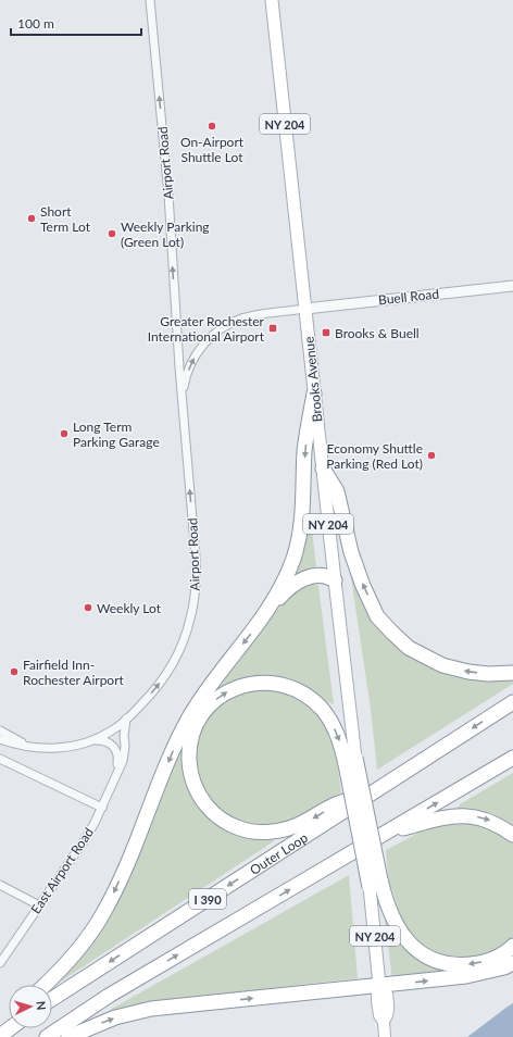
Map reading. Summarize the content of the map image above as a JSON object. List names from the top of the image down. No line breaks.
{"streets":{"highway":["Outer Loop","I 390"],"main road":["NY 204","Brooks Avenue"],"street":["Airport Road","Buell Road","East Airport Road"]},"crossings":[["Airport Road","Buell Road"],["Airport Road","Brooks Avenue"],["Airport Road","East Airport Road"],["Buell Road","Brooks Avenue"]],"one_way":["Airport Road"],"places":{"other":["On-Airport Shuttle Lot","Short Term Lot","Weekly Parking (Green Lot)","Long Term Parking Garage","Economy Shuttle Parking (Red Lot)","Weekly Lot","Fairfield Inn- Rochester Airport"],"transit":["Greater Rochester International Airport","Brooks & Buell"]},"scale_bar":"100 m","north":"right"}
